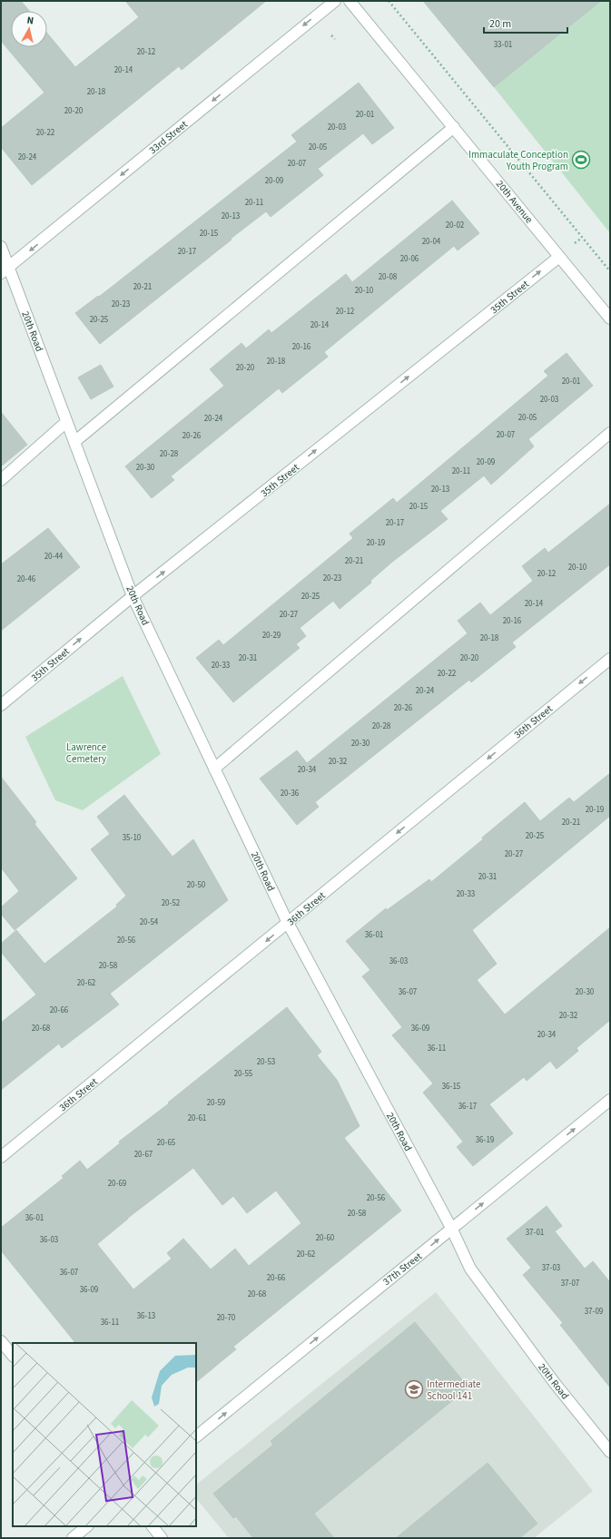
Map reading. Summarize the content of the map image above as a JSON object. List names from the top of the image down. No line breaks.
{"streets":{"street":["33rd Street","20th Avenue","35th Street","20th Road","36th Street","37th Street"]},"crossings":[["33rd Street","20th Road"],["20th Avenue","35th Street"],["35th Street","20th Road"],["20th Road","36th Street"],["20th Road","37th Street"]],"one_way":["33rd Street","35th Street","36th Street","37th Street"],"parks":["Lawrence Cemetery"],"places":{"sports":["Immaculate Conception Youth Program"],"school or university":["Intermediate School 141"]},"house_numbers":["33-01","20-12","20-14","20-18","20-20","20-01","20-03","20-22","20-05","20-24","20-07","20-09","20-11","20-13","20-02","20-15","20-04","20-17","20-06","20-08","20-21","20-10","20-23","20-12","20-25","20-14","20-16","20-18","20-20","20-01","20-03","20-05","20-24","20-07","20-26","20-28","20-09","20-30","20-11","20-13","20-15","20-17","20-19","20-44","20-21","20-10","20-12","20-23","20-46","20-25","20-14","20-27","20-16","20-29","20-18","20-31","20-20","20-33","20-22","20-24","20-26","20-28","20-30","20-32","20-34","20-36","20-19","20-21","20-25","35-10","20-27","20-31","20-50","20-33","20-52","20-54","36-01","20-56","36-03","20-58","20-62","36-07","20-30","20-66","20-32","20-68","36-09","20-34","36-11","20-53","20-55","36-15","20-59","36-17","20-61","36-19","20-65","20-67","20-69","20-56","20-58","36-01","37-01","20-60","36-03","20-62","37-03","36-07","20-66","37-07","36-09","20-68","37-09","36-13","20-70","36-11"],"scale_bar":"20 m","north":"top"}
